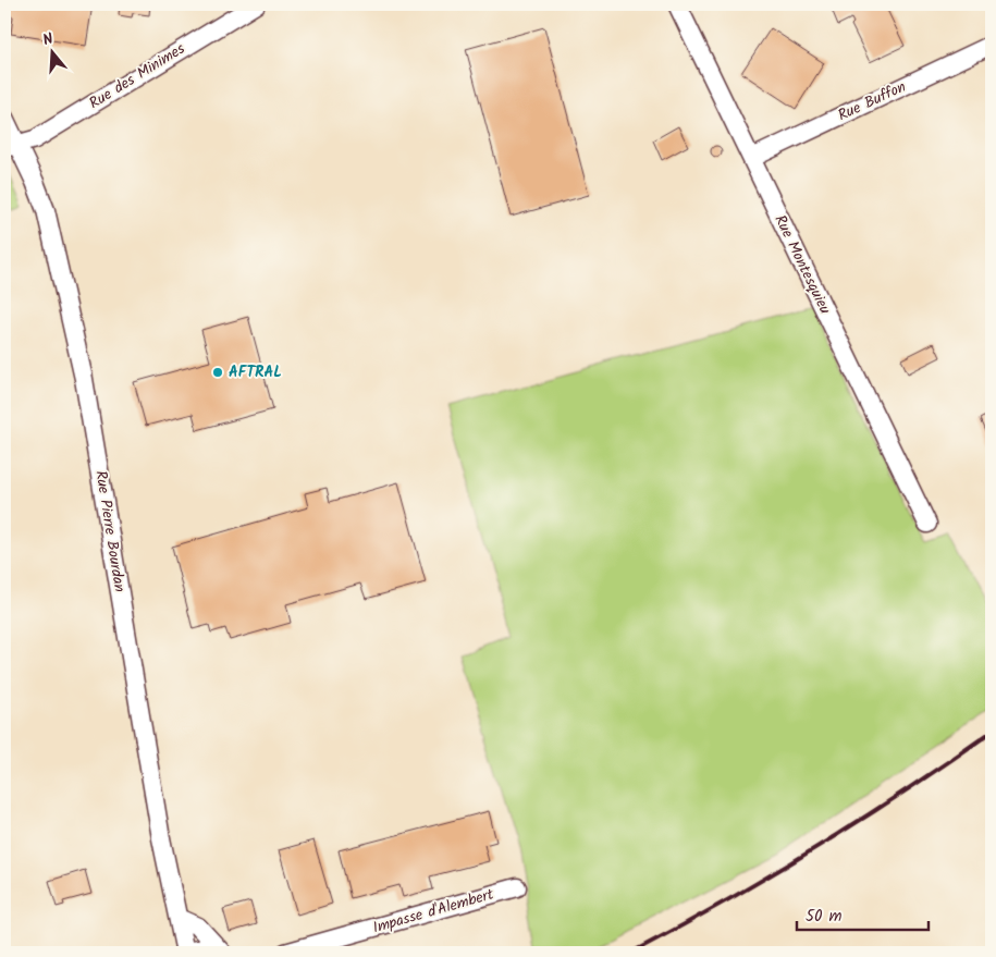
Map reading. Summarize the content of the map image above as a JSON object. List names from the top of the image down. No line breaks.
{"streets":{"street":["Rue des Minimes","Rue Buffon","Rue Montesquieu","Rue Pierre Bourdan","Impasse d'Alembert"]},"crossings":[["Rue des Minimes","Rue Pierre Bourdan"],["Rue Buffon","Rue Montesquieu"]],"places":["AFTRAL"],"scale_bar":"50 m","north":"top"}
